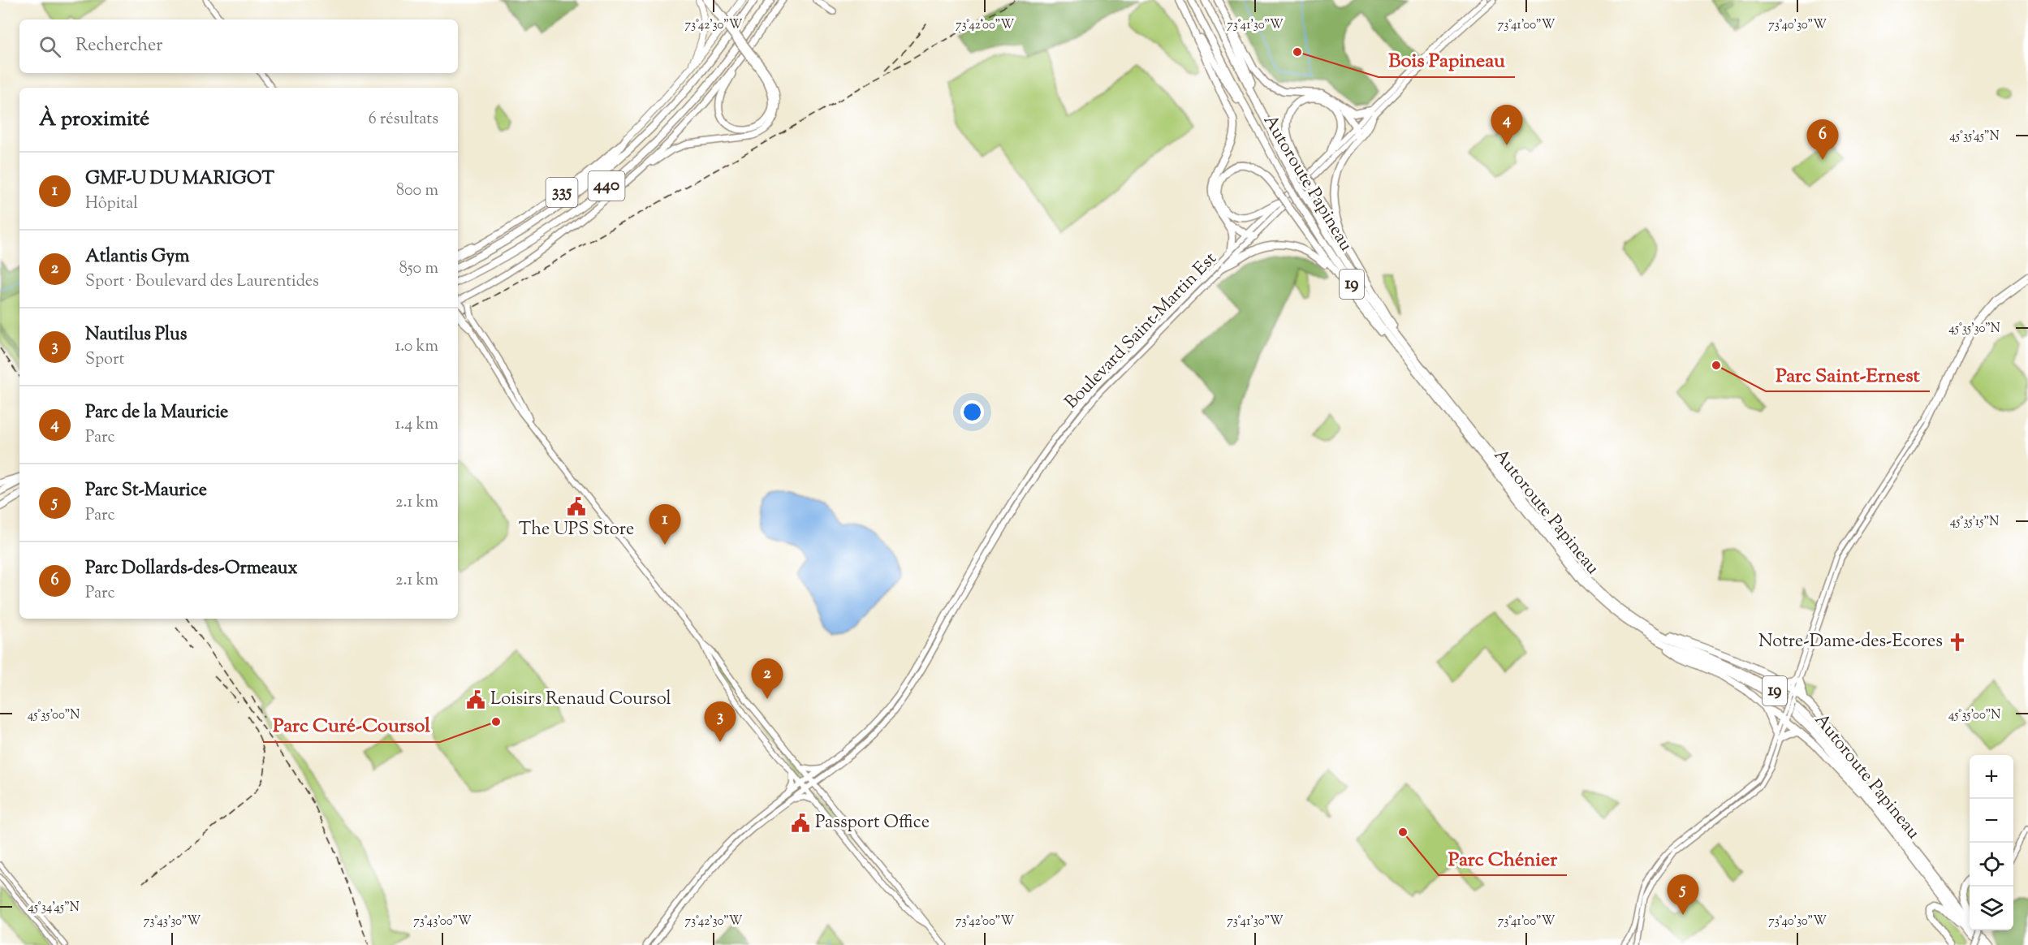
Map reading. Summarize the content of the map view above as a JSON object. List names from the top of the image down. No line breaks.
{"streets":{"highway":["Autoroute Papineau","440","335","19"],"main road":["Boulevard Saint-Martin Est"]},"places":{"other":["Bois Papineau","Parc Saint-Ernest","Parc Curé-Coursol","Parc Chénier"],"public building":["The UPS Store","Loisirs Renaud Coursol","Passport Office"],"church":["Notre-Dame-des-Ecores"]},"page":{"search":"Rechercher","heading":["À proximité","6 résultats"],"pins":["4","6","1","2","3","5"],"list":[{"mark":"1","name":"GMF-U DU MARIGOT","note":"Hôpital","value":"800 m"},{"mark":"2","name":"Atlantis Gym","note":"Sport · Boulevard des Laurentides","value":"850 m"},{"mark":"3","name":"Nautilus Plus","note":"Sport","value":"1.0 km"},{"mark":"4","name":"Parc de la Mauricie","note":"Parc","value":"1.4 km"},{"mark":"5","name":"Parc St-Maurice","note":"Parc","value":"2.1 km"},{"mark":"6","name":"Parc Dollards-des-Ormeaux","note":"Parc","value":"2.1 km"}],"map_buttons":["+","−"]},"coordinates":["73°42'30\"W","73°42'00\"W","73°41'30\"W","73°41'00\"W","73°40'30\"W","45°35'45\"N","45°35'30\"N","45°35'15\"N","45°35'00\"N","45°34'45\"N","73°43'30\"W","73°43'00\"W"]}
